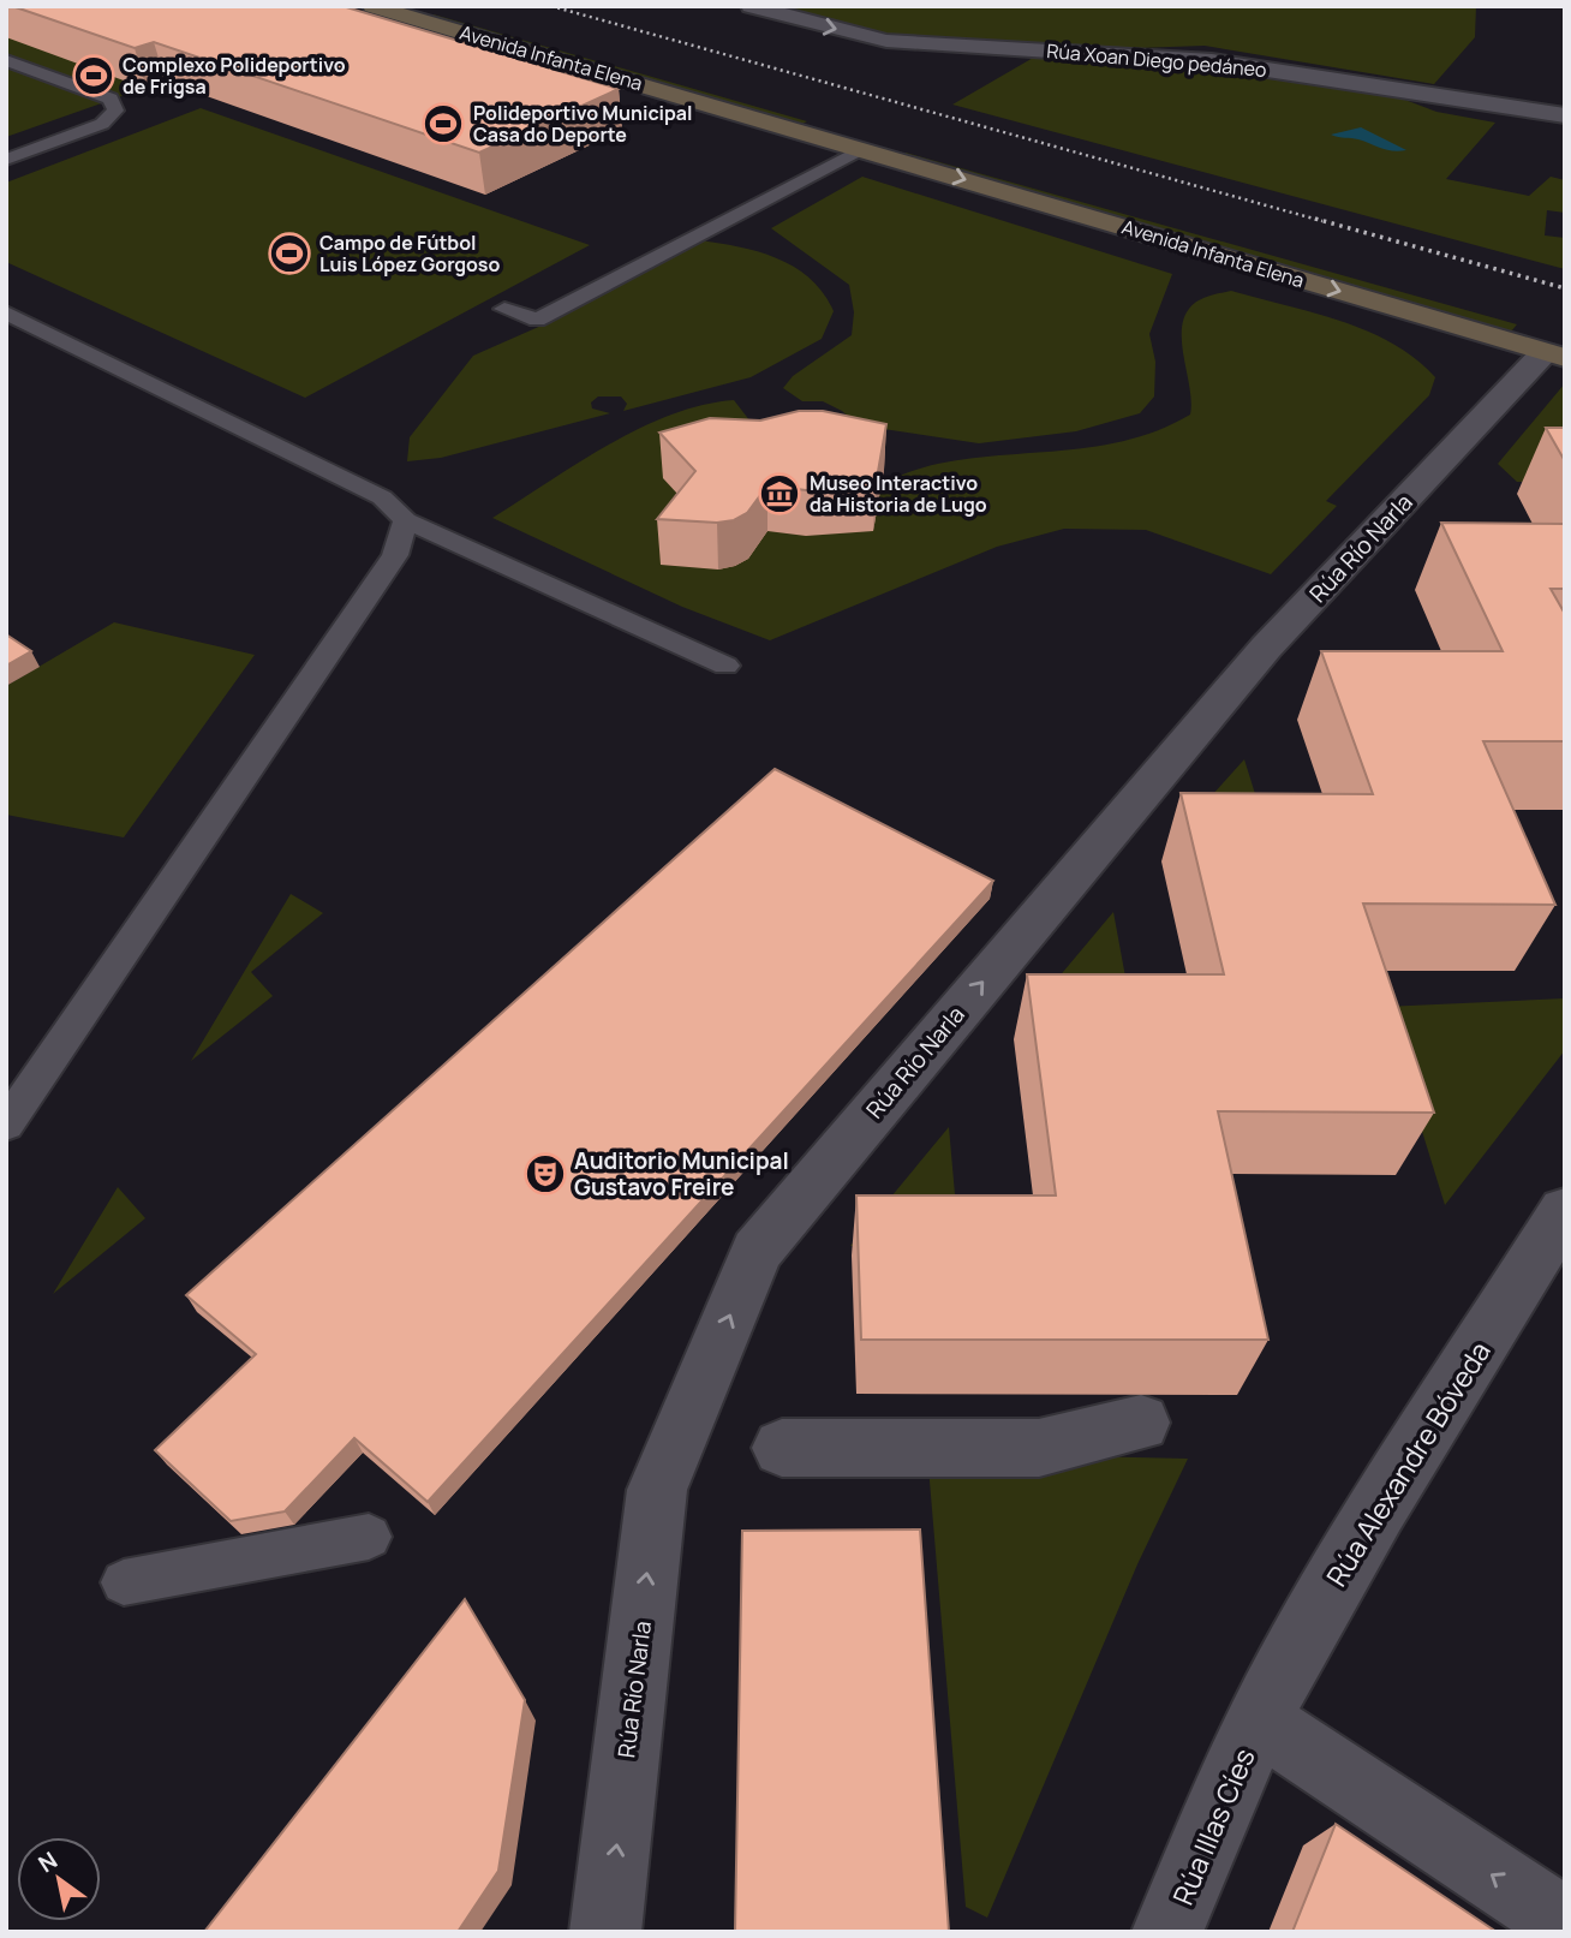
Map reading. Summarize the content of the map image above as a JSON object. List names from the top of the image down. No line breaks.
{"streets":{"street":["Avenida Infanta Elena","Rúa Xoan Diego pedáneo","Rúa Río Narla","Rúa Alexandre Bóveda","Rúa Illas Cíes"]},"crossings":[["Avenida Infanta Elena","Rúa Río Narla"],["Rúa Alexandre Bóveda","Rúa Illas Cíes"]],"one_way":["Rúa Xoan Diego pedáneo","Rúa Río Narla"],"places":{"sports":["Complexo Polideportivo de Frigsa","Polideportivo Municipal Casa do Deporte","Campo de Fútbol Luis López Gorgoso"],"museum":["Museo Interactivo da Historia de Lugo"],"theatre":["Auditorio Municipal Gustavo Freire"]},"north":"top left"}
